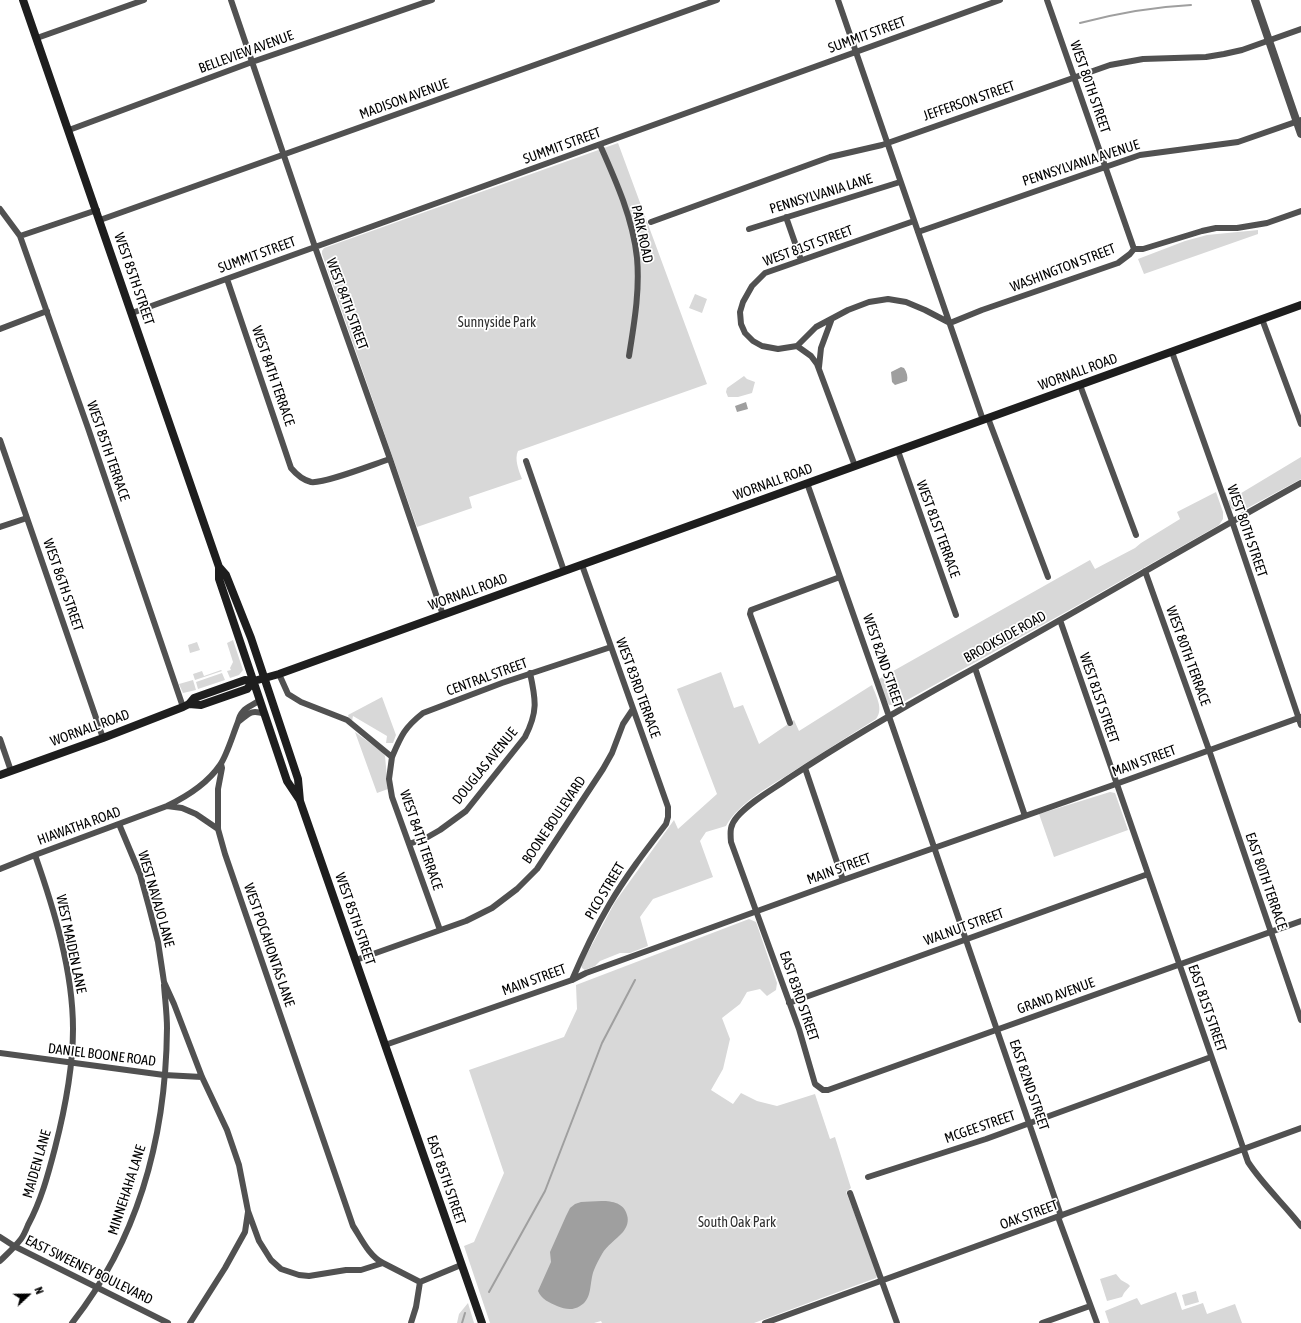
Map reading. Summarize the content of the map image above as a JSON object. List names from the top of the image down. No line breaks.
{"streets":{"main road":["WEST 85TH STREET","WORNALL ROAD","EAST 85TH STREET"],"street":["SUMMIT STREET","BELLEVIEW AVENUE","WEST 80TH STREET","MADISON AVENUE","JEFFERSON STREET","PENNSYLVANIA AVENUE","PENNSYLVANIA LANE","PARK ROAD","WEST 81ST STREET","WASHINGTON STREET","WEST 84TH STREET","WEST 84TH TERRACE","WEST 85TH TERRACE","WEST 81ST TERRACE","WEST 86TH STREET","BROOKSIDE ROAD","WEST 80TH TERRACE","WEST 82ND STREET","CENTRAL STREET","WEST 83RD TERRACE","MAIN STREET","DOUGLAS AVENUE","BOONE BOULEVARD","HIAWATHA ROAD","EAST 80TH TERRACE","PICO STREET","WEST NAVAJO LANE","WALNUT STREET","WEST MAIDEN LANE","WEST POCAHONTAS LANE","EAST 83RD STREET","GRAND AVENUE","EAST 81ST STREET","DANIEL BOONE ROAD","EAST 82ND STREET","MCGEE STREET","MAIDEN LANE","MINNEHAHA LANE","OAK STREET","EAST SWEENEY BOULEVARD"]},"crossings":[["SUMMIT STREET","PARK ROAD"],["SUMMIT STREET","WEST 85TH STREET"],["SUMMIT STREET","WEST 84TH STREET"],["SUMMIT STREET","WEST 84TH TERRACE"],["BELLEVIEW AVENUE","WEST 85TH STREET"],["BELLEVIEW AVENUE","WEST 84TH STREET"],["WEST 80TH STREET","JEFFERSON STREET"],["WEST 80TH STREET","PENNSYLVANIA AVENUE"],["WEST 80TH STREET","WASHINGTON STREET"],["WEST 80TH STREET","WORNALL ROAD"],["WEST 80TH STREET","BROOKSIDE ROAD"],["WEST 80TH STREET","MAIN STREET"],["MADISON AVENUE","WEST 85TH STREET"],["MADISON AVENUE","WEST 84TH STREET"],["WEST 81ST STREET","BROOKSIDE ROAD"],["WEST 81ST STREET","MAIN STREET"],["WEST 81ST STREET","EAST 81ST STREET"],["WEST 85TH STREET","WORNALL ROAD"],["WEST 85TH STREET","MAIN STREET"],["WEST 85TH STREET","BOONE BOULEVARD"],["WEST 85TH STREET","HIAWATHA ROAD"],["WEST 85TH STREET","EAST 85TH STREET"],["WEST 84TH STREET","WORNALL ROAD"],["WEST 84TH STREET","WEST 84TH TERRACE"],["WORNALL ROAD","WEST 85TH TERRACE"],["WORNALL ROAD","WEST 81ST TERRACE"],["WORNALL ROAD","WEST 86TH STREET"],["WORNALL ROAD","WEST 82ND STREET"],["WORNALL ROAD","WEST 83RD TERRACE"],["WEST 84TH TERRACE","CENTRAL STREET"],["WEST 84TH TERRACE","DOUGLAS AVENUE"],["WEST 84TH TERRACE","BOONE BOULEVARD"],["BROOKSIDE ROAD","WEST 80TH TERRACE"],["BROOKSIDE ROAD","WEST 82ND STREET"],["BROOKSIDE ROAD","EAST 83RD STREET"],["WEST 80TH TERRACE","MAIN STREET"],["WEST 80TH TERRACE","EAST 80TH TERRACE"],["WEST 82ND STREET","MAIN STREET"],["WEST 82ND STREET","EAST 82ND STREET"],["CENTRAL STREET","WEST 83RD TERRACE"],["CENTRAL STREET","DOUGLAS AVENUE"],["WEST 83RD TERRACE","BOONE BOULEVARD"],["WEST 83RD TERRACE","PICO STREET"],["MAIN STREET","EAST 80TH TERRACE"],["MAIN STREET","PICO STREET"],["MAIN STREET","EAST 83RD STREET"],["MAIN STREET","EAST 81ST STREET"],["MAIN STREET","EAST 82ND STREET"],["MAIN STREET","EAST 85TH STREET"],["HIAWATHA ROAD","WEST NAVAJO LANE"],["HIAWATHA ROAD","WEST MAIDEN LANE"],["HIAWATHA ROAD","WEST POCAHONTAS LANE"],["EAST 80TH TERRACE","GRAND AVENUE"],["WEST NAVAJO LANE","DANIEL BOONE ROAD"],["WEST NAVAJO LANE","MINNEHAHA LANE"],["WALNUT STREET","EAST 83RD STREET"],["WALNUT STREET","EAST 81ST STREET"],["WALNUT STREET","EAST 82ND STREET"],["WEST MAIDEN LANE","DANIEL BOONE ROAD"],["WEST MAIDEN LANE","MAIDEN LANE"],["EAST 83RD STREET","GRAND AVENUE"],["GRAND AVENUE","EAST 81ST STREET"],["GRAND AVENUE","EAST 82ND STREET"],["EAST 81ST STREET","MCGEE STREET"],["EAST 81ST STREET","OAK STREET"],["DANIEL BOONE ROAD","MAIDEN LANE"],["DANIEL BOONE ROAD","MINNEHAHA LANE"],["EAST 82ND STREET","MCGEE STREET"],["EAST 82ND STREET","OAK STREET"],["MAIDEN LANE","EAST SWEENEY BOULEVARD"],["MINNEHAHA LANE","EAST SWEENEY BOULEVARD"]],"parks":["Sunnyside Park","South Oak Park"],"north":"right"}
